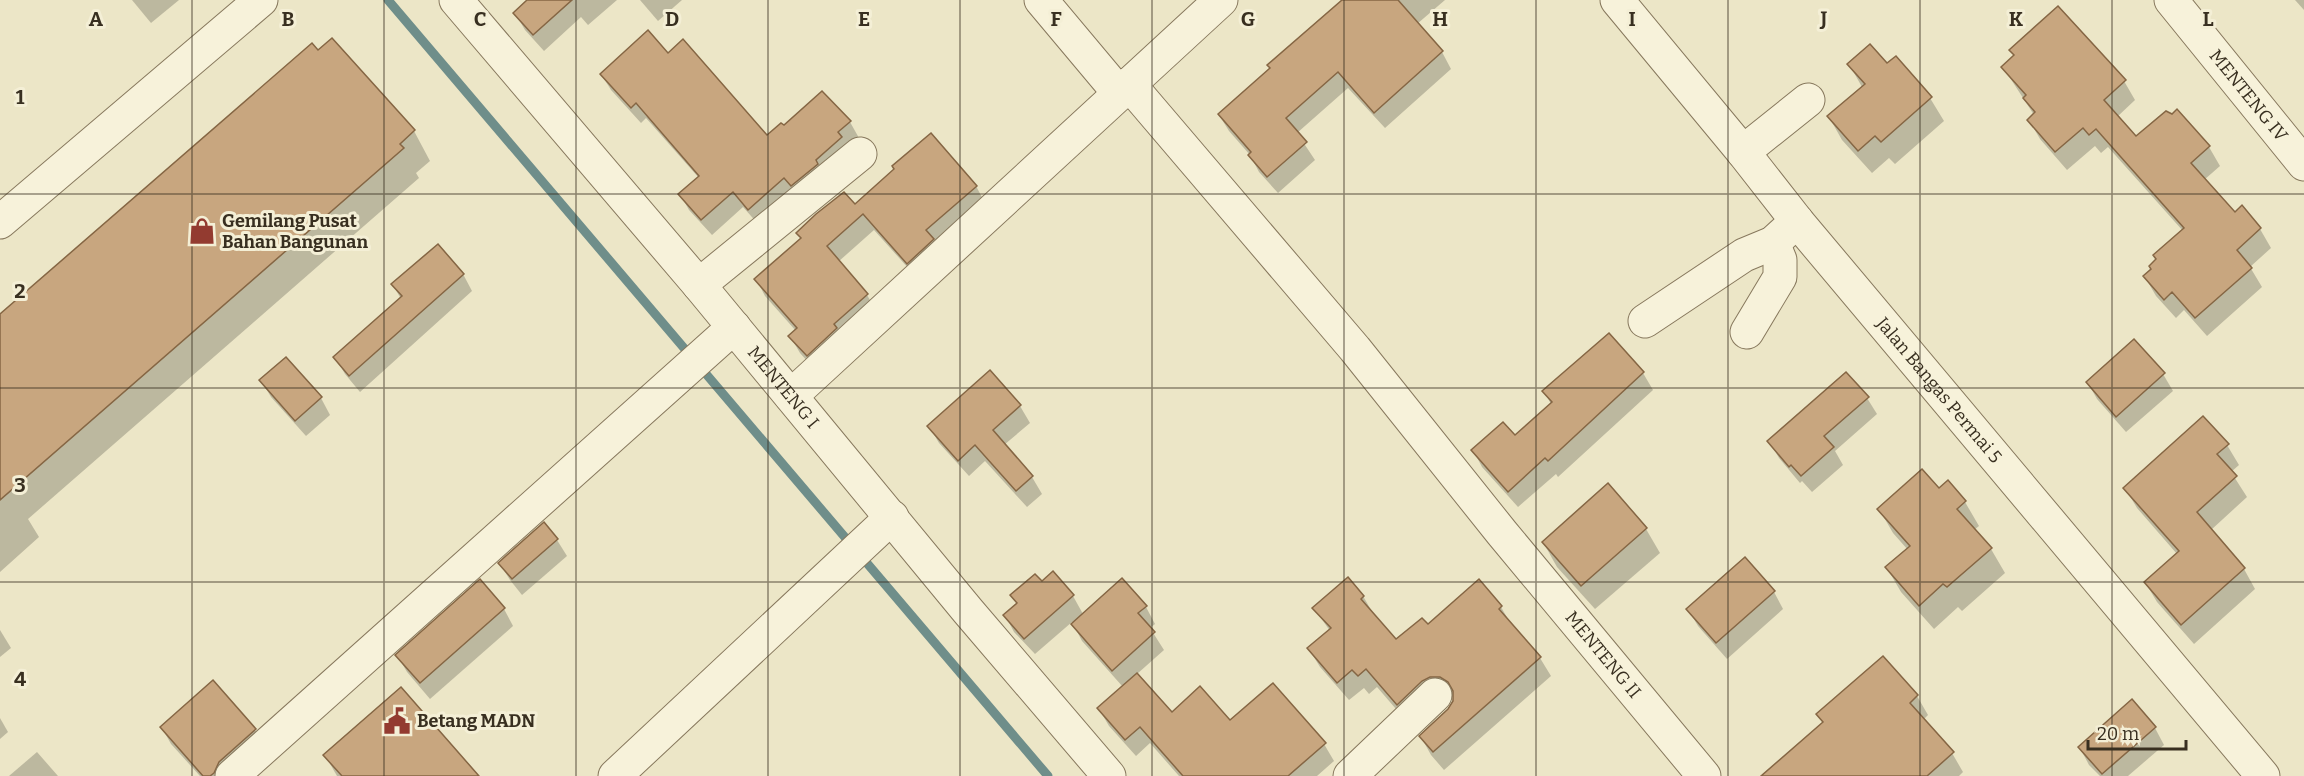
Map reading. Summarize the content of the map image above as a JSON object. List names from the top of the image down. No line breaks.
{"streets":{"street":["MENTENG IV","MENTENG I","Jalan Bangas Permai 5","MENTENG II"]},"places":{"shop":["Gemilang Pusat Bahan Bangunan"],"public building":["Betang MADN"]},"scale_bar":"20 m","grid":{"columns":["A","B","C","D","E","F","G","H","I","J","K","L"],"rows":["1","2","3","4"]}}
